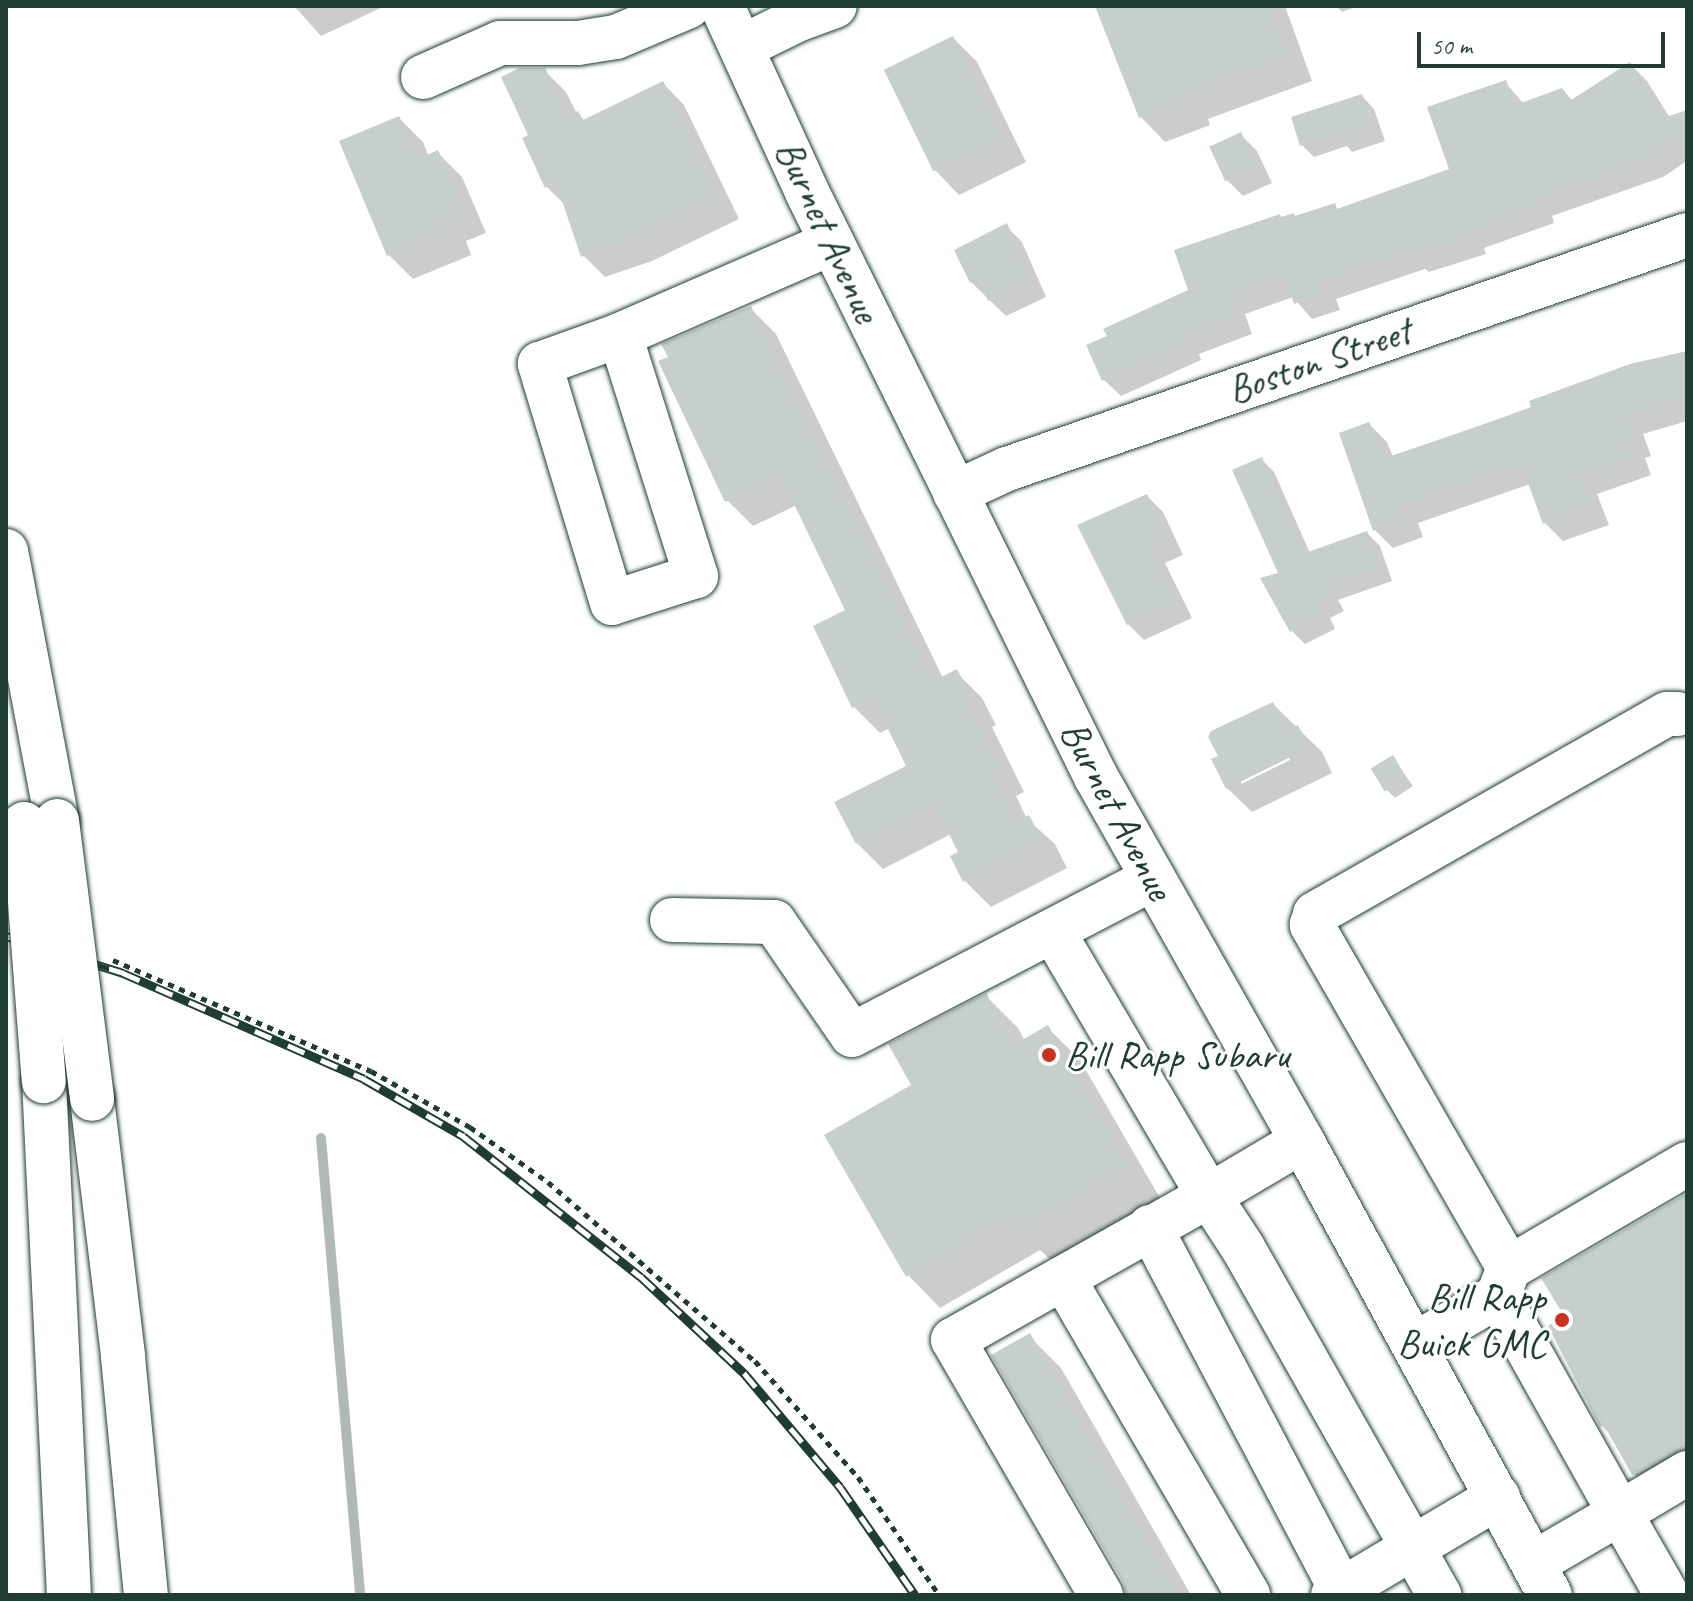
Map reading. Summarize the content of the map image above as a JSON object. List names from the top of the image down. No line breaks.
{"streets":{"main road":["Burnet Avenue","Boston Street"]},"crossings":[["Burnet Avenue","Boston Street"]],"places":["Bill Rapp Subaru","Bill Rapp Buick GMC"],"scale_bar":"50 m"}
